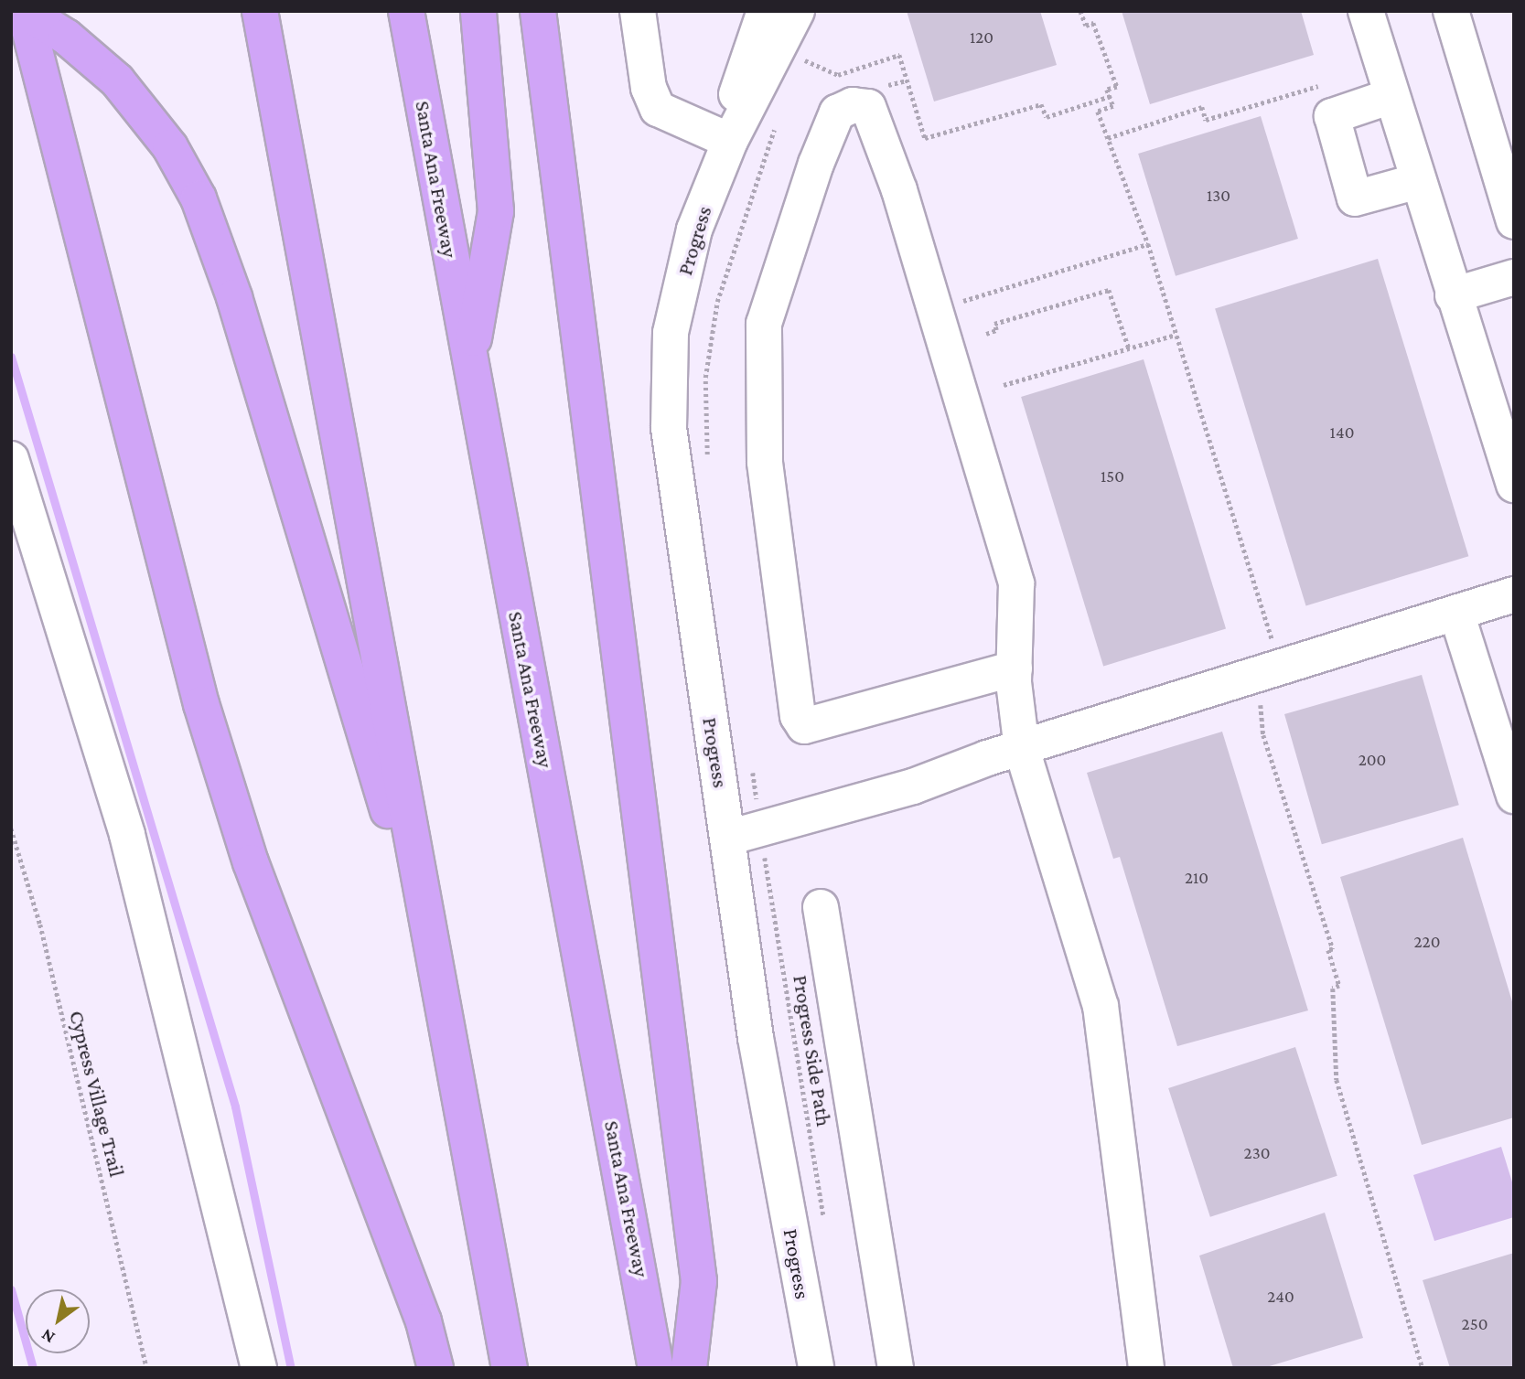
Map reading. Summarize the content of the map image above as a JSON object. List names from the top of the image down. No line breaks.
{"streets":{"highway":["Santa Ana Freeway"],"street":["Progress"],"path":["Progress Side Path","Cypress Village Trail"]},"house_numbers":["120","130","140","150","200","210","220","230","240","250"],"north":"bottom left"}
